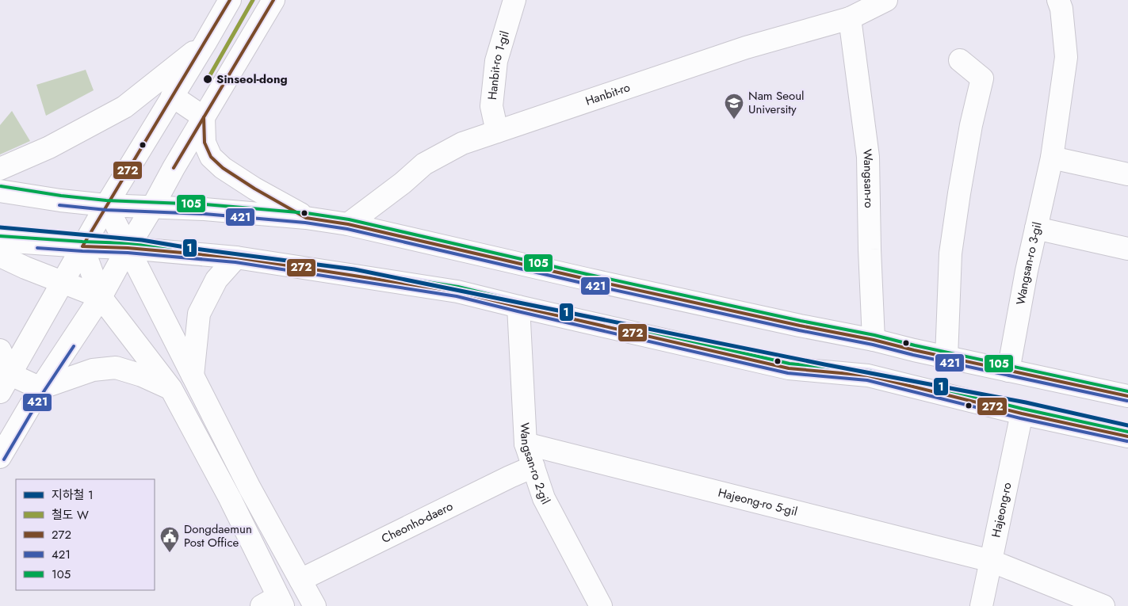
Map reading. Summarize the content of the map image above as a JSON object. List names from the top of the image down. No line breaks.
{"streets":{"main road":["Hanbit-ro 1-gil","Hanbit-ro","Wangsan-ro","Wangsan-ro 3-gil","Wangsan-ro 2-gil","Hajeong-ro 5-gil","Hajeong-ro","Cheonho-daero"]},"crossings":[["Hanbit-ro 1-gil","Hanbit-ro"],["Hanbit-ro","Wangsan-ro"],["Wangsan-ro 2-gil","Hajeong-ro 5-gil"],["Wangsan-ro 2-gil","Cheonho-daero"],["Hajeong-ro 5-gil","Hajeong-ro"]],"places":{"other":["Sinseol-dong"],"school or university":["Nam Seoul University"],"public building":["Dongdaemun Post Office"]},"lines":["rail line W","transit line 272","transit line 105","transit line 421","metro line 1"],"legend":["지하철 1","철도 W","272","421","105"]}
